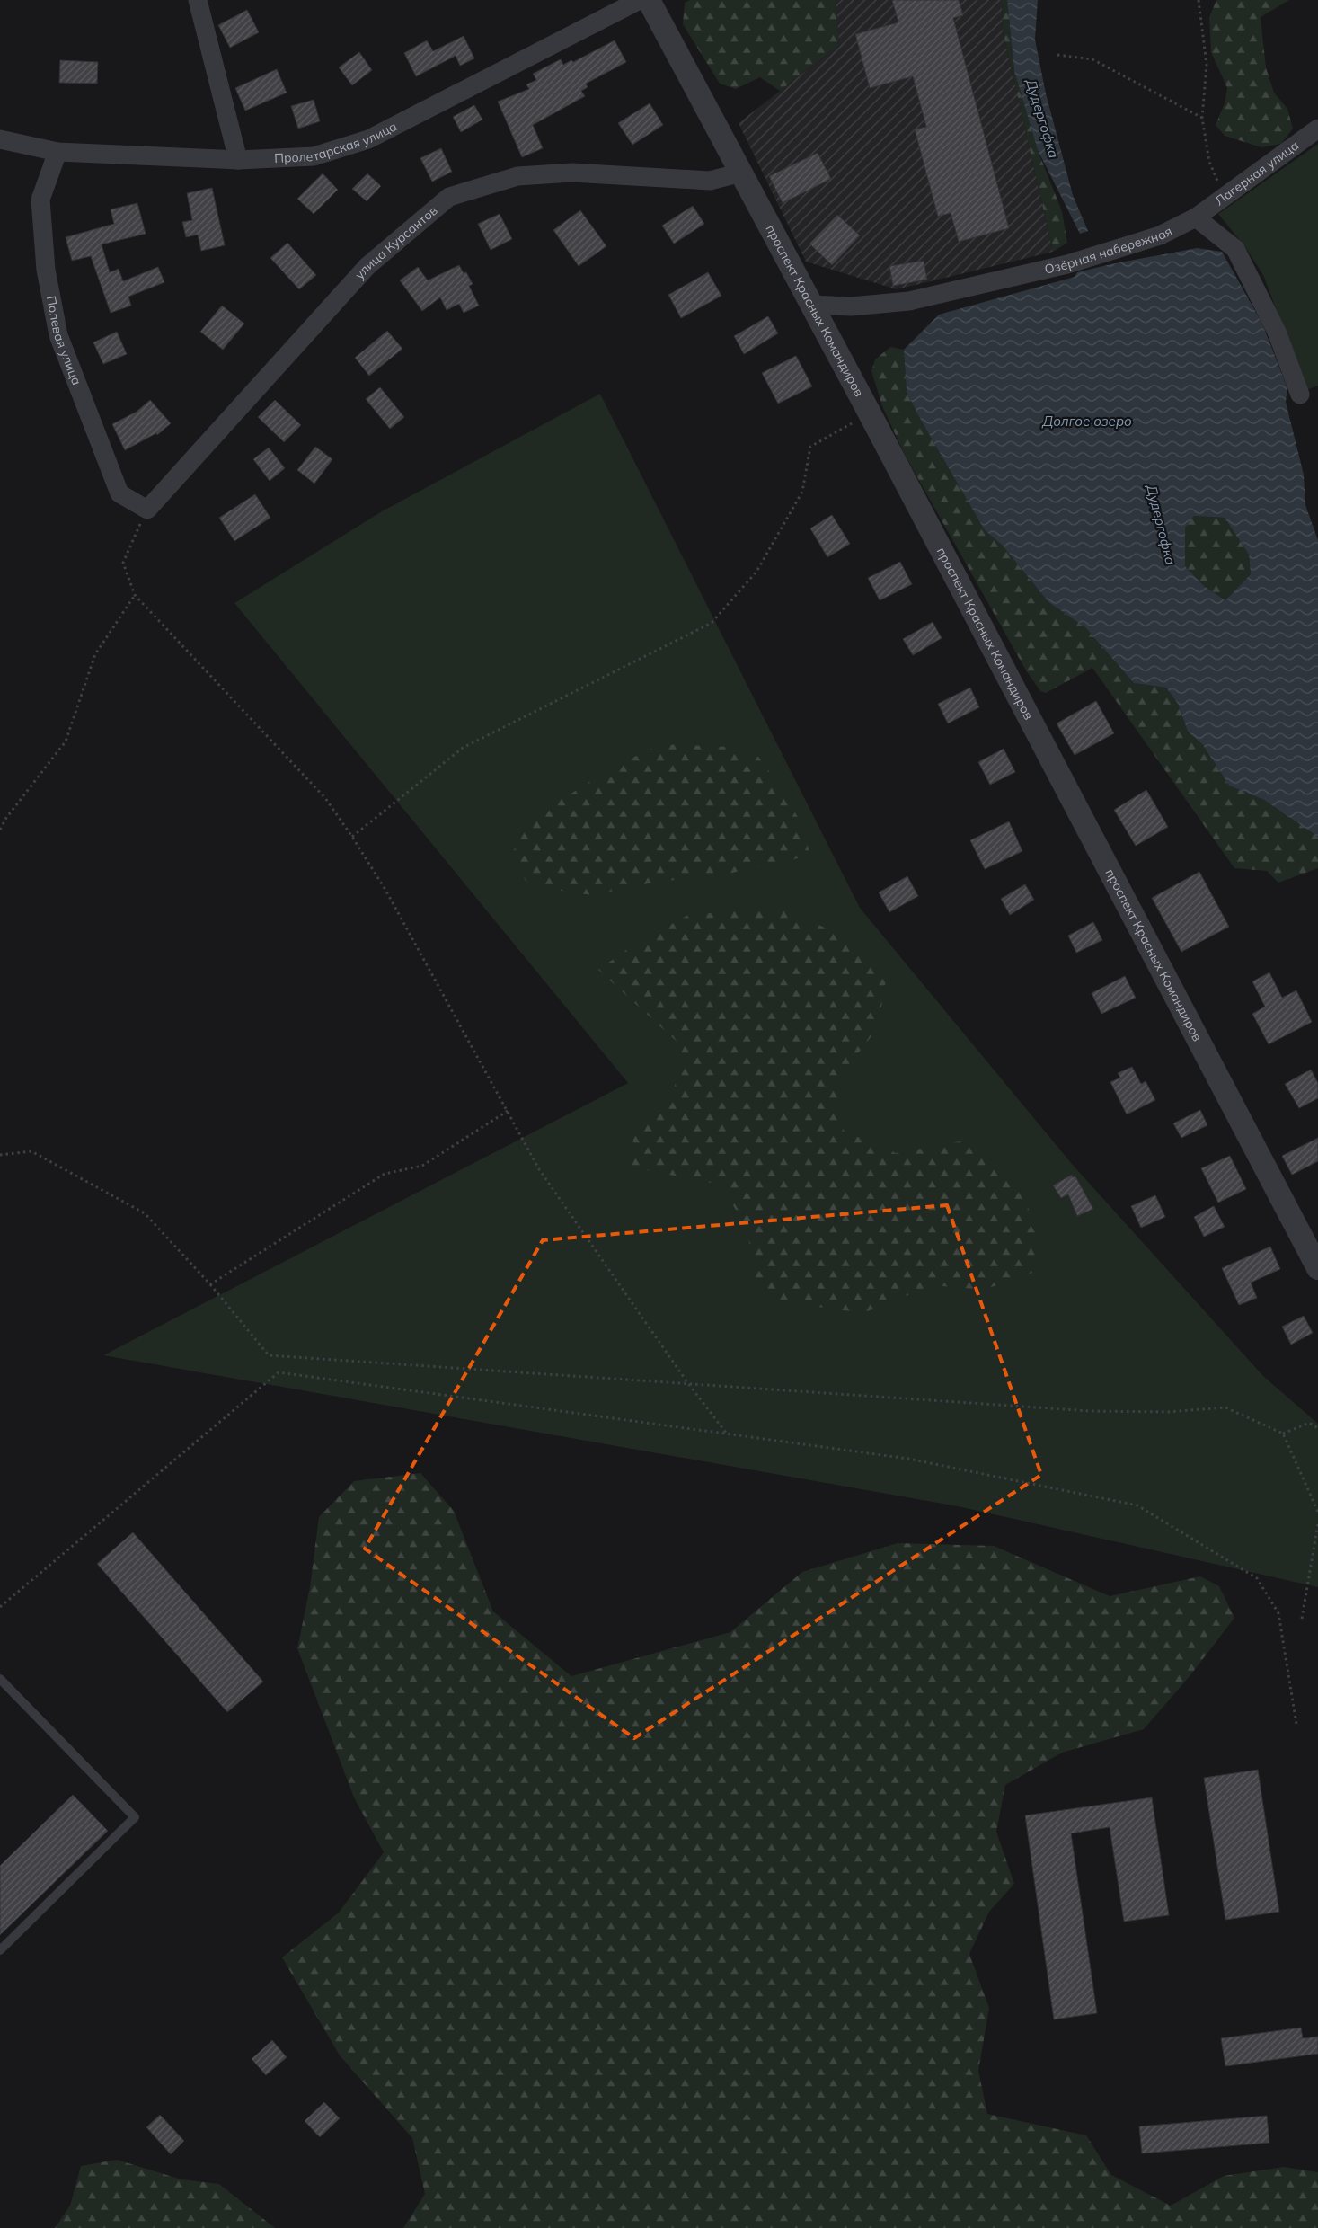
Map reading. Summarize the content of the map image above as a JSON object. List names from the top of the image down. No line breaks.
{"streets":{"street":["Пролетарская улица","Лагерная улица","улица Курсантов","Озёрная набережная","проспект Красных Командиров","Полевая улица"]},"crossings":[["Пролетарская улица","Полевая улица"],["Лагерная улица","Озёрная набережная"],["улица Курсантов","проспект Красных Командиров"],["улица Курсантов","Полевая улица"],["Озёрная набережная","проспект Красных Командиров"]],"water":["Дудергофка","Долгое озеро"]}
